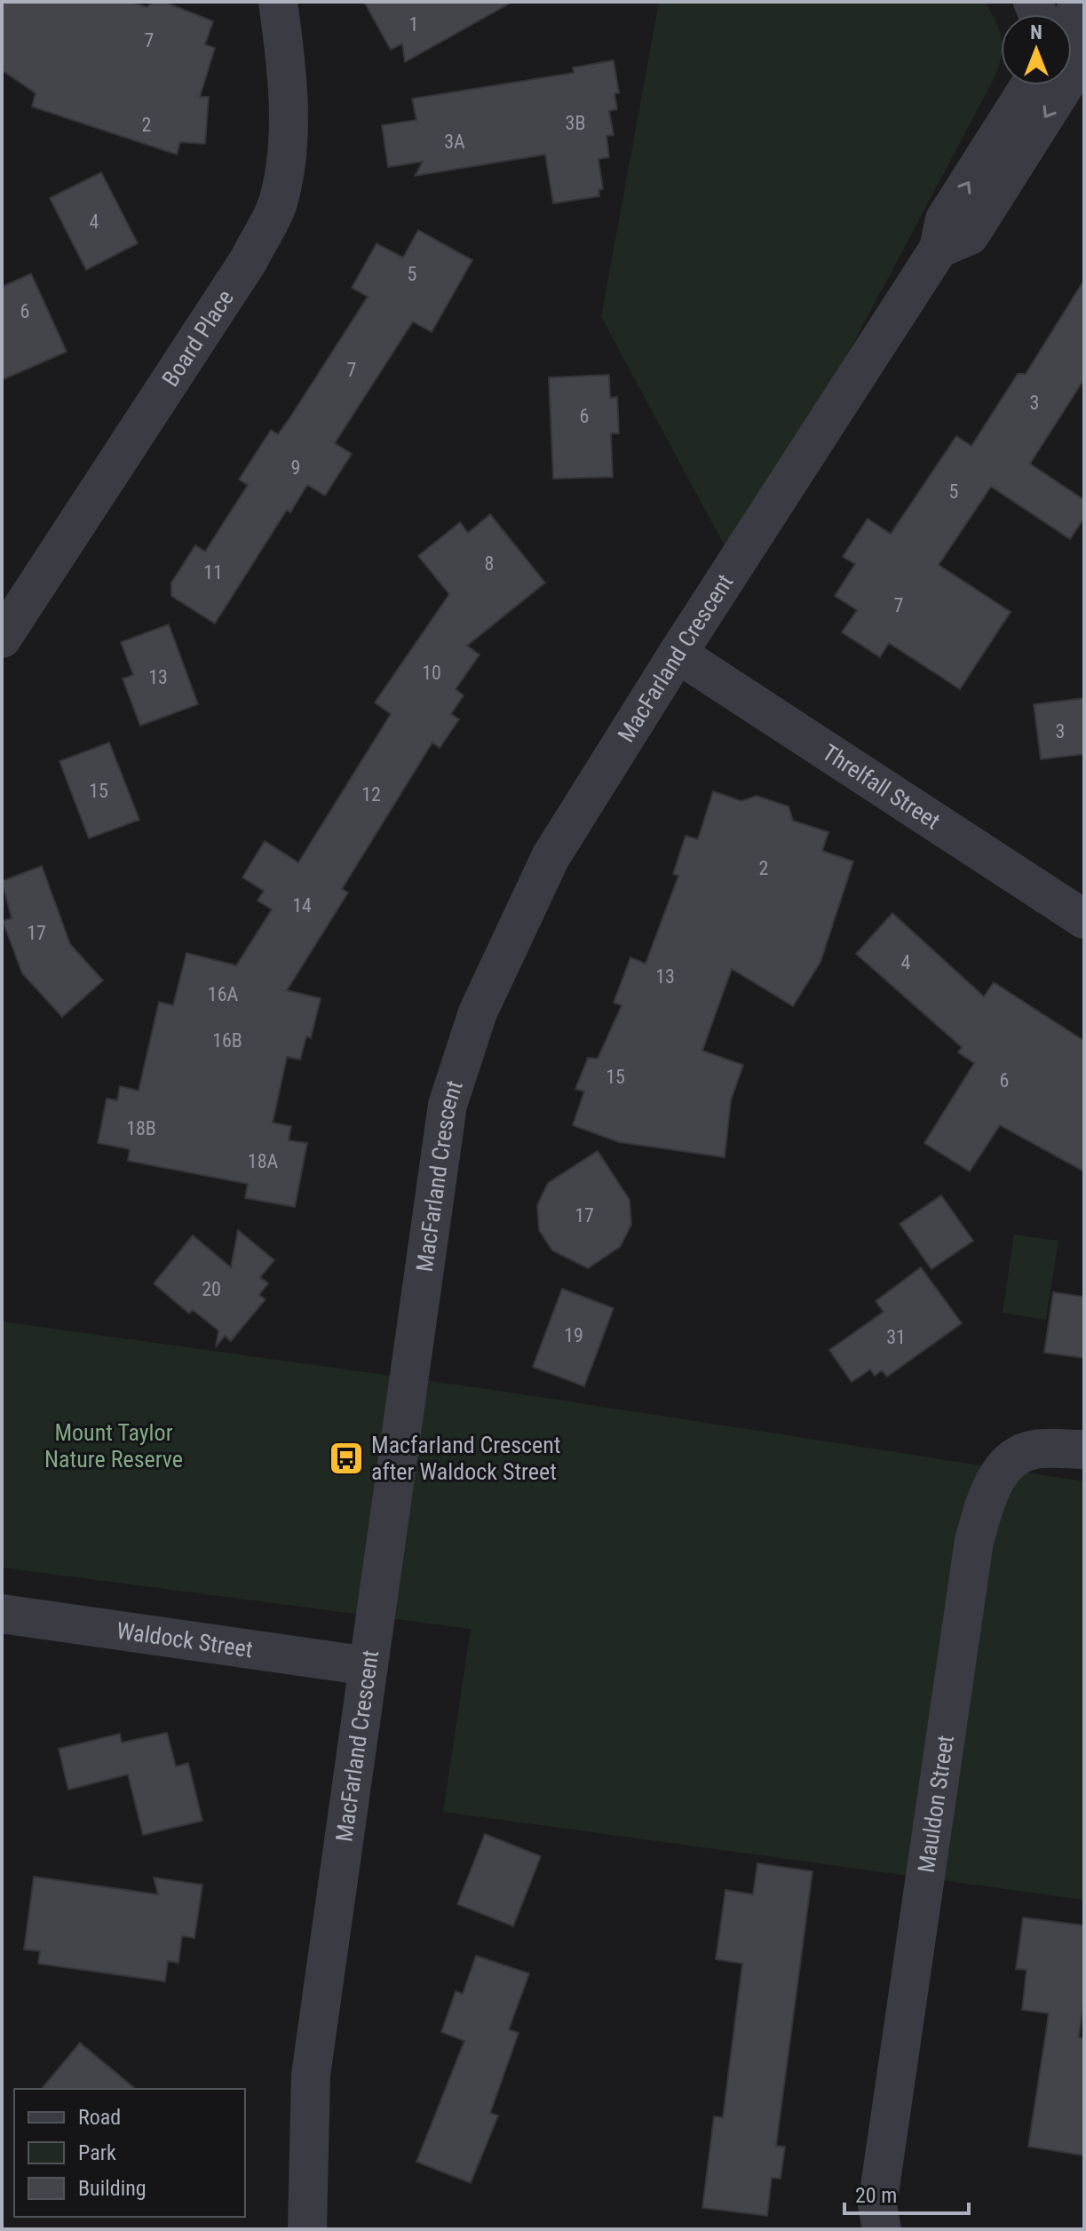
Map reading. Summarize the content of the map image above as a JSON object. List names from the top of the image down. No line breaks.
{"streets":{"street":["Board Place","MacFarland Crescent","Threlfall Street","Waldock Street","Mauldon Street"]},"crossings":[["MacFarland Crescent","Threlfall Street"],["MacFarland Crescent","Waldock Street"]],"parks":["Mount Taylor Nature Reserve"],"places":{"bus stop":["Macfarland Crescent after Waldock Street"]},"house_numbers":["1","7","3B","2","3A","4","5","6","7","3","6","9","5","8","11","7","10","13","3","15","12","2","14","17","4","13","16A","16B","15","6","18B","18A","17","20","19","31"],"legend":["Road","Park","Building"],"scale_bar":"20 m","north":"top"}
